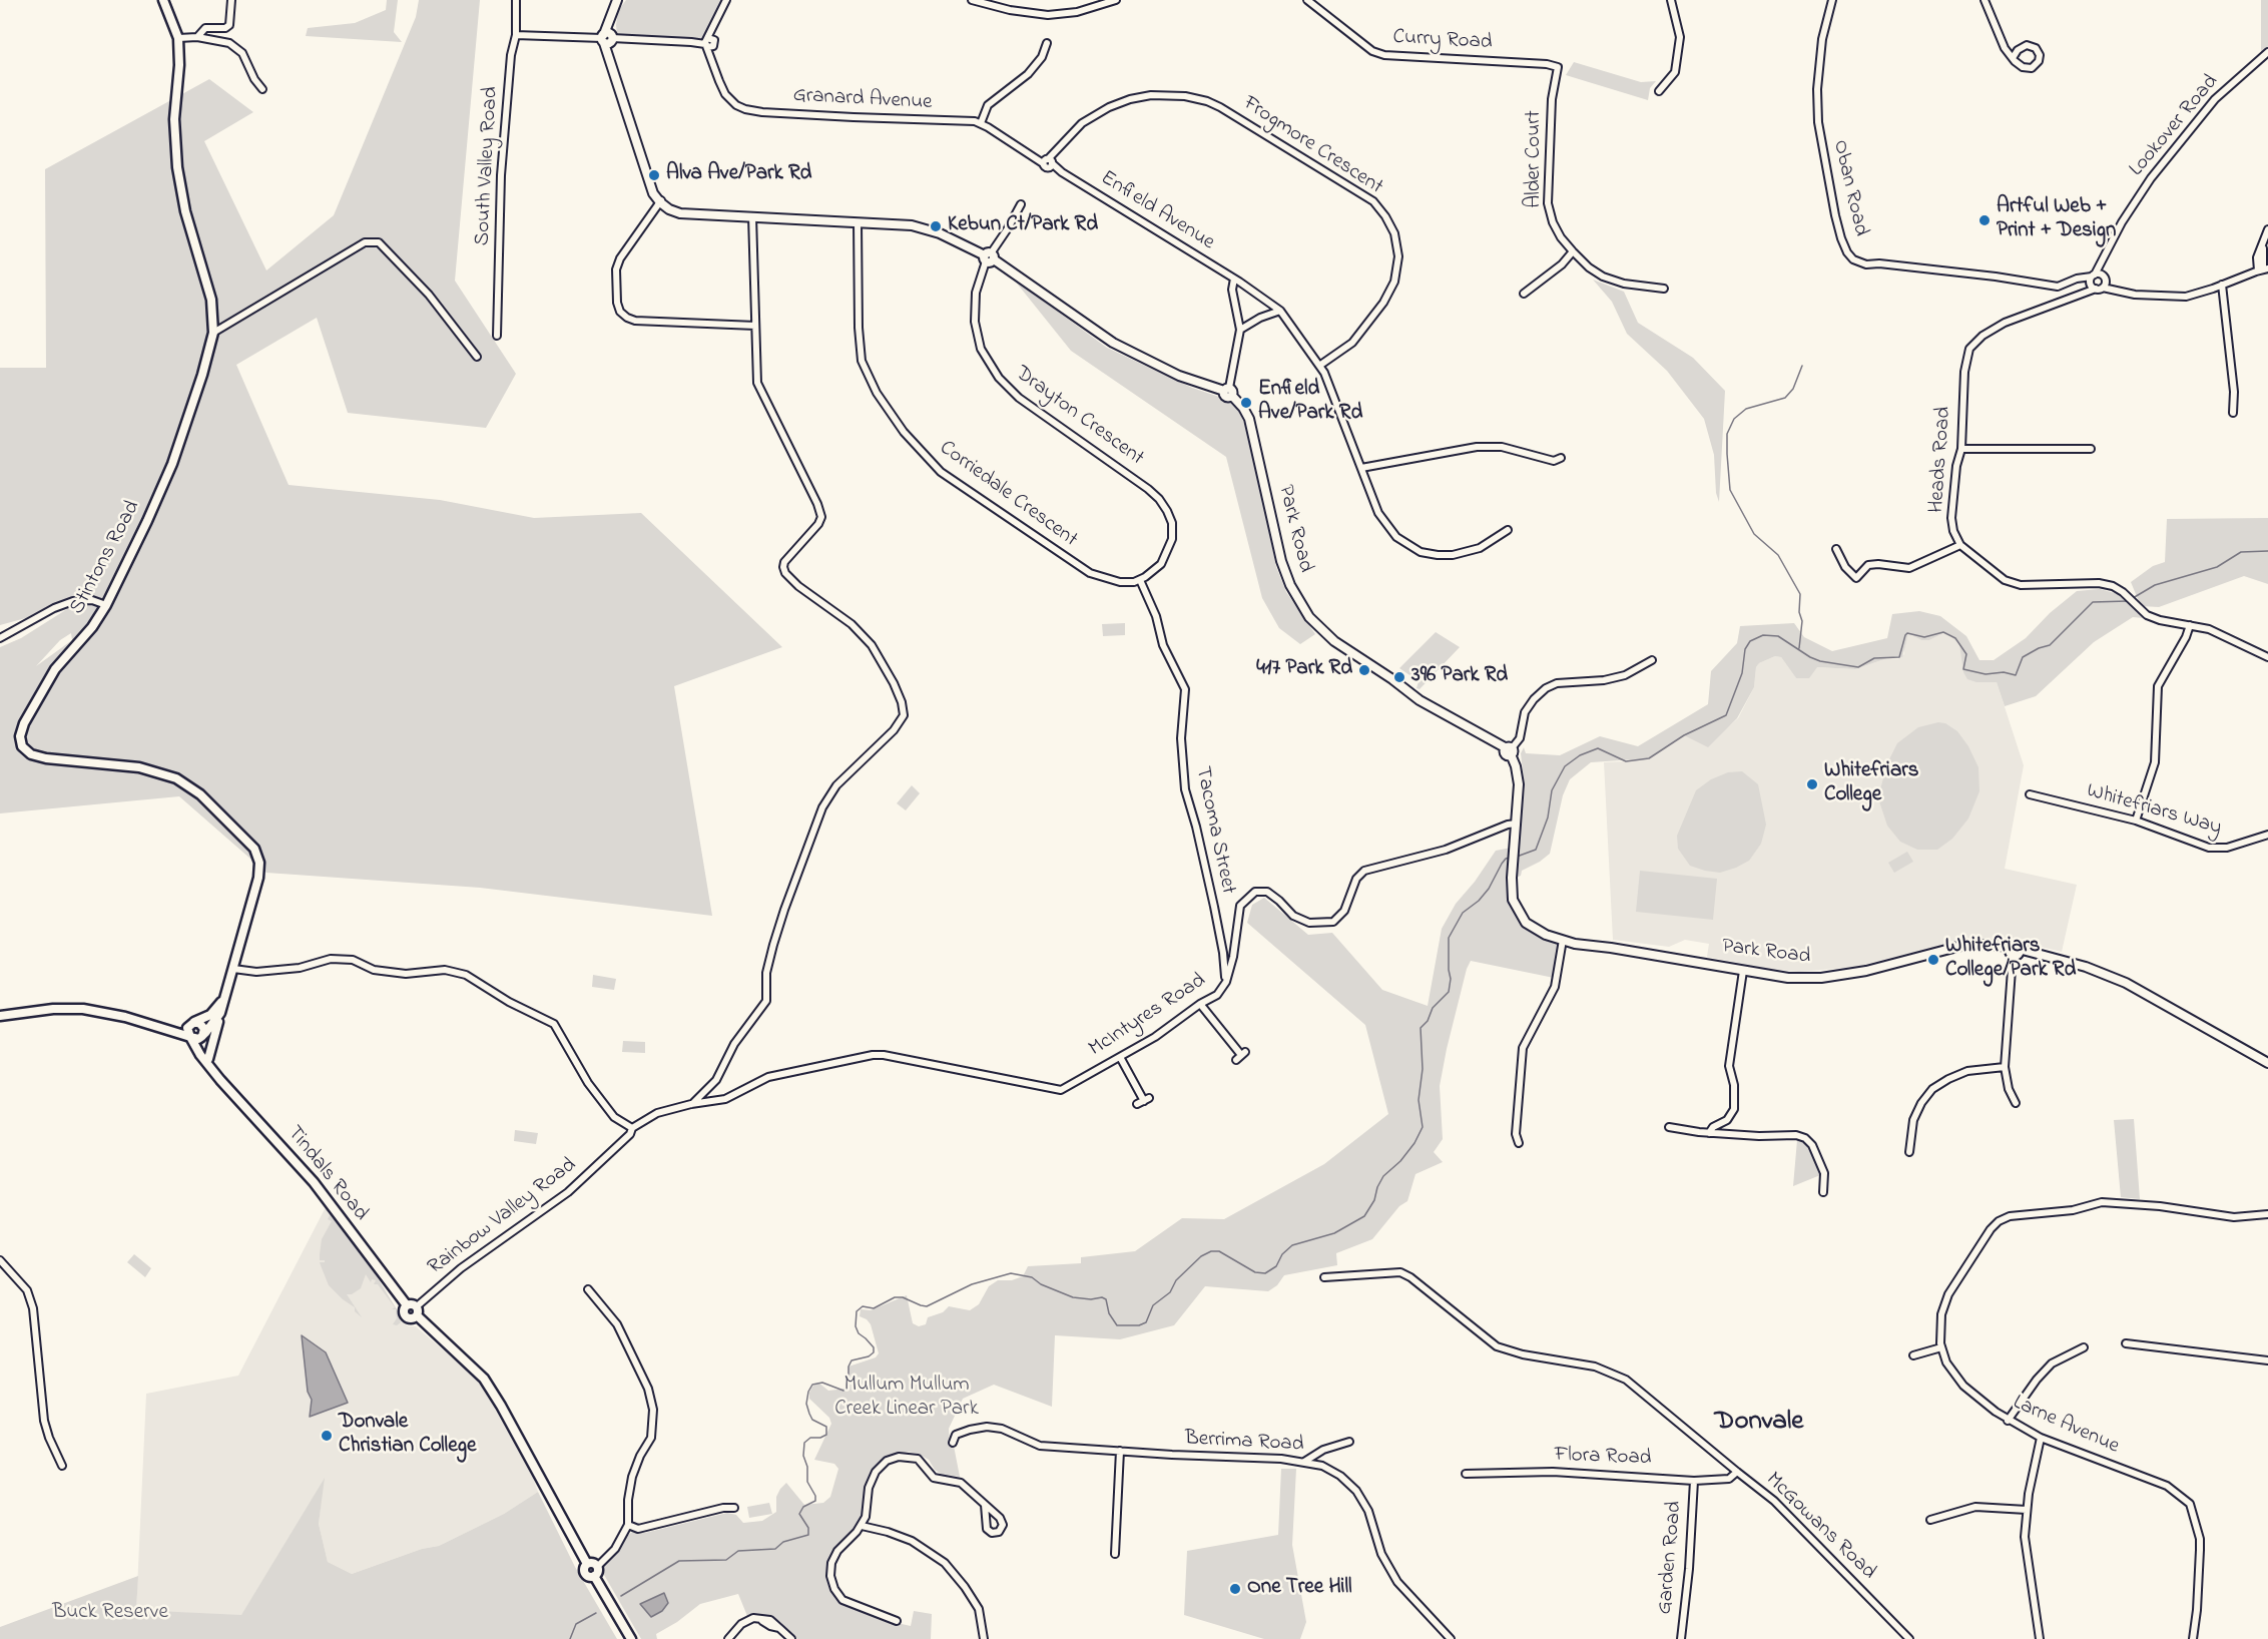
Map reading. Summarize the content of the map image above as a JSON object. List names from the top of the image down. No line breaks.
{"streets":{"main road":["Stintons Road","Tindals Road"],"street":["Curry Road","Granard Avenue","Lookover Road","Frogmore Crescent","Alder Court","South Valley Road","Oban Road","Enfield Avenue","Drayton Crescent","Heads Road","Corriedale Crescent","Park Road","Whitefriars Way","Tacoma Street","McIntyres Road","Rainbow Valley Road","Larne Avenue","Berrima Road","Flora Road","McGowans Road","Garden Road"]},"crossings":[["Curry Road","Alder Court"],["Granard Avenue","Frogmore Crescent"],["Granard Avenue","Enfield Avenue"],["Lookover Road","Oban Road"],["Lookover Road","Heads Road"],["Frogmore Crescent","Enfield Avenue"],["Oban Road","Heads Road"],["Drayton Crescent","Corriedale Crescent"],["Drayton Crescent","Tacoma Street"],["Corriedale Crescent","Tacoma Street"],["Park Road","McIntyres Road"],["Stintons Road","Tindals Road"],["Tacoma Street","McIntyres Road"],["McIntyres Road","Rainbow Valley Road"],["Tindals Road","Rainbow Valley Road"],["Flora Road","McGowans Road"],["Flora Road","Garden Road"]],"districts":["Donvale"],"parks":["Mullum Mullum Creek Linear Park","Buck Reserve"],"places":["Alva Ave/Park Rd","Artful Web + Print + Design","Kebun Ct/Park Rd","Enfield Ave/Park Rd","417 Park Rd","396 Park Rd","Whitefriars College","Whitefriars College/Park Rd","Donvale Christian College","One Tree Hill"]}
